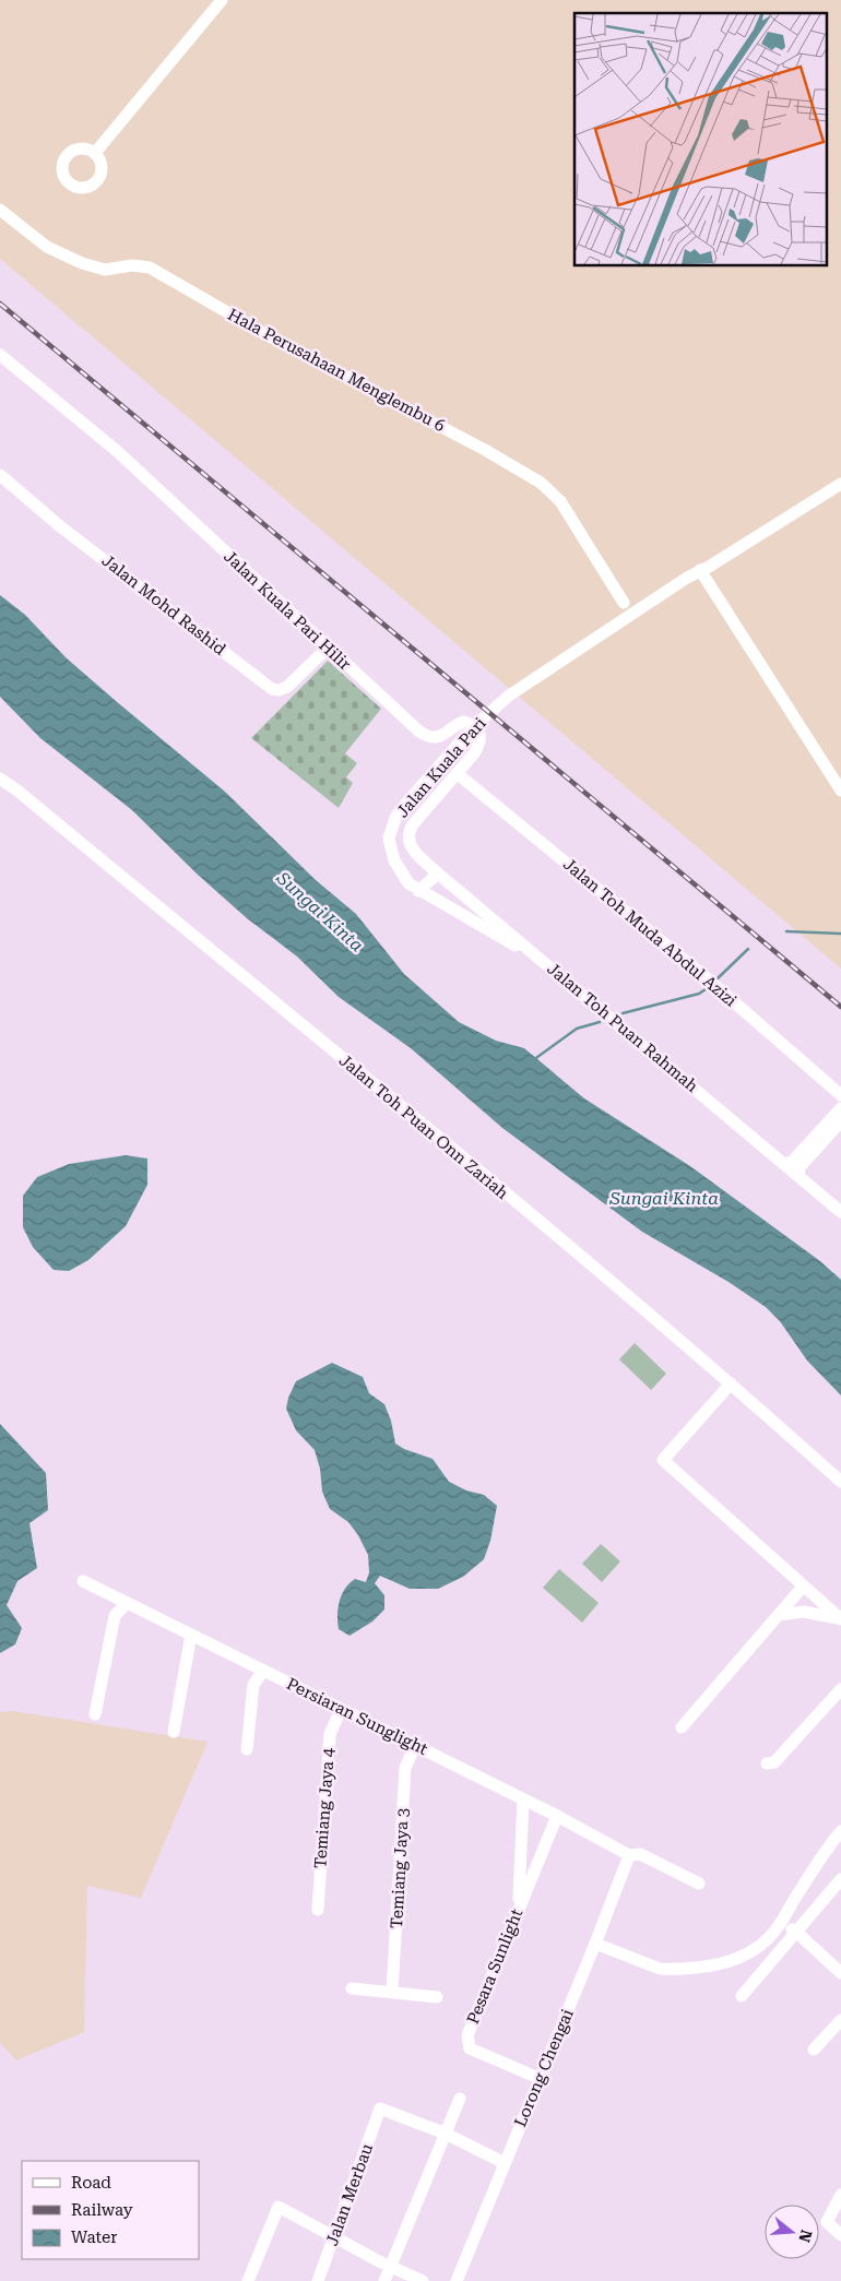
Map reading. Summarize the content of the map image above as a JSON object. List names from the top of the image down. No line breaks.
{"streets":{"street":["Hala Perusahaan Menglembu 6","Jalan Mohd Rashid","Jalan Kuala Pari Hilir","Jalan Kuala Pari","Jalan Toh Muda Abdul Azizi","Jalan Toh Puan Rahmah","Jalan Toh Puan Onn Zariah","Persiaran Sunglight","Temiang Jaya 4","Temiang Jaya 3","Pesara Sunlight","Lorong Chengai","Jalan Merbau"]},"crossings":[["Jalan Mohd Rashid","Jalan Kuala Pari Hilir"],["Jalan Kuala Pari Hilir","Jalan Toh Muda Abdul Azizi"],["Jalan Kuala Pari Hilir","Jalan Toh Puan Rahmah"],["Jalan Kuala Pari","Jalan Toh Puan Rahmah"],["Persiaran Sunglight","Temiang Jaya 4"],["Persiaran Sunglight","Temiang Jaya 3"],["Persiaran Sunglight","Pesara Sunlight"],["Persiaran Sunglight","Lorong Chengai"],["Pesara Sunlight","Lorong Chengai"]],"water":["Sungai Kinta"],"legend":["Road","Railway","Water"],"north":"right"}
